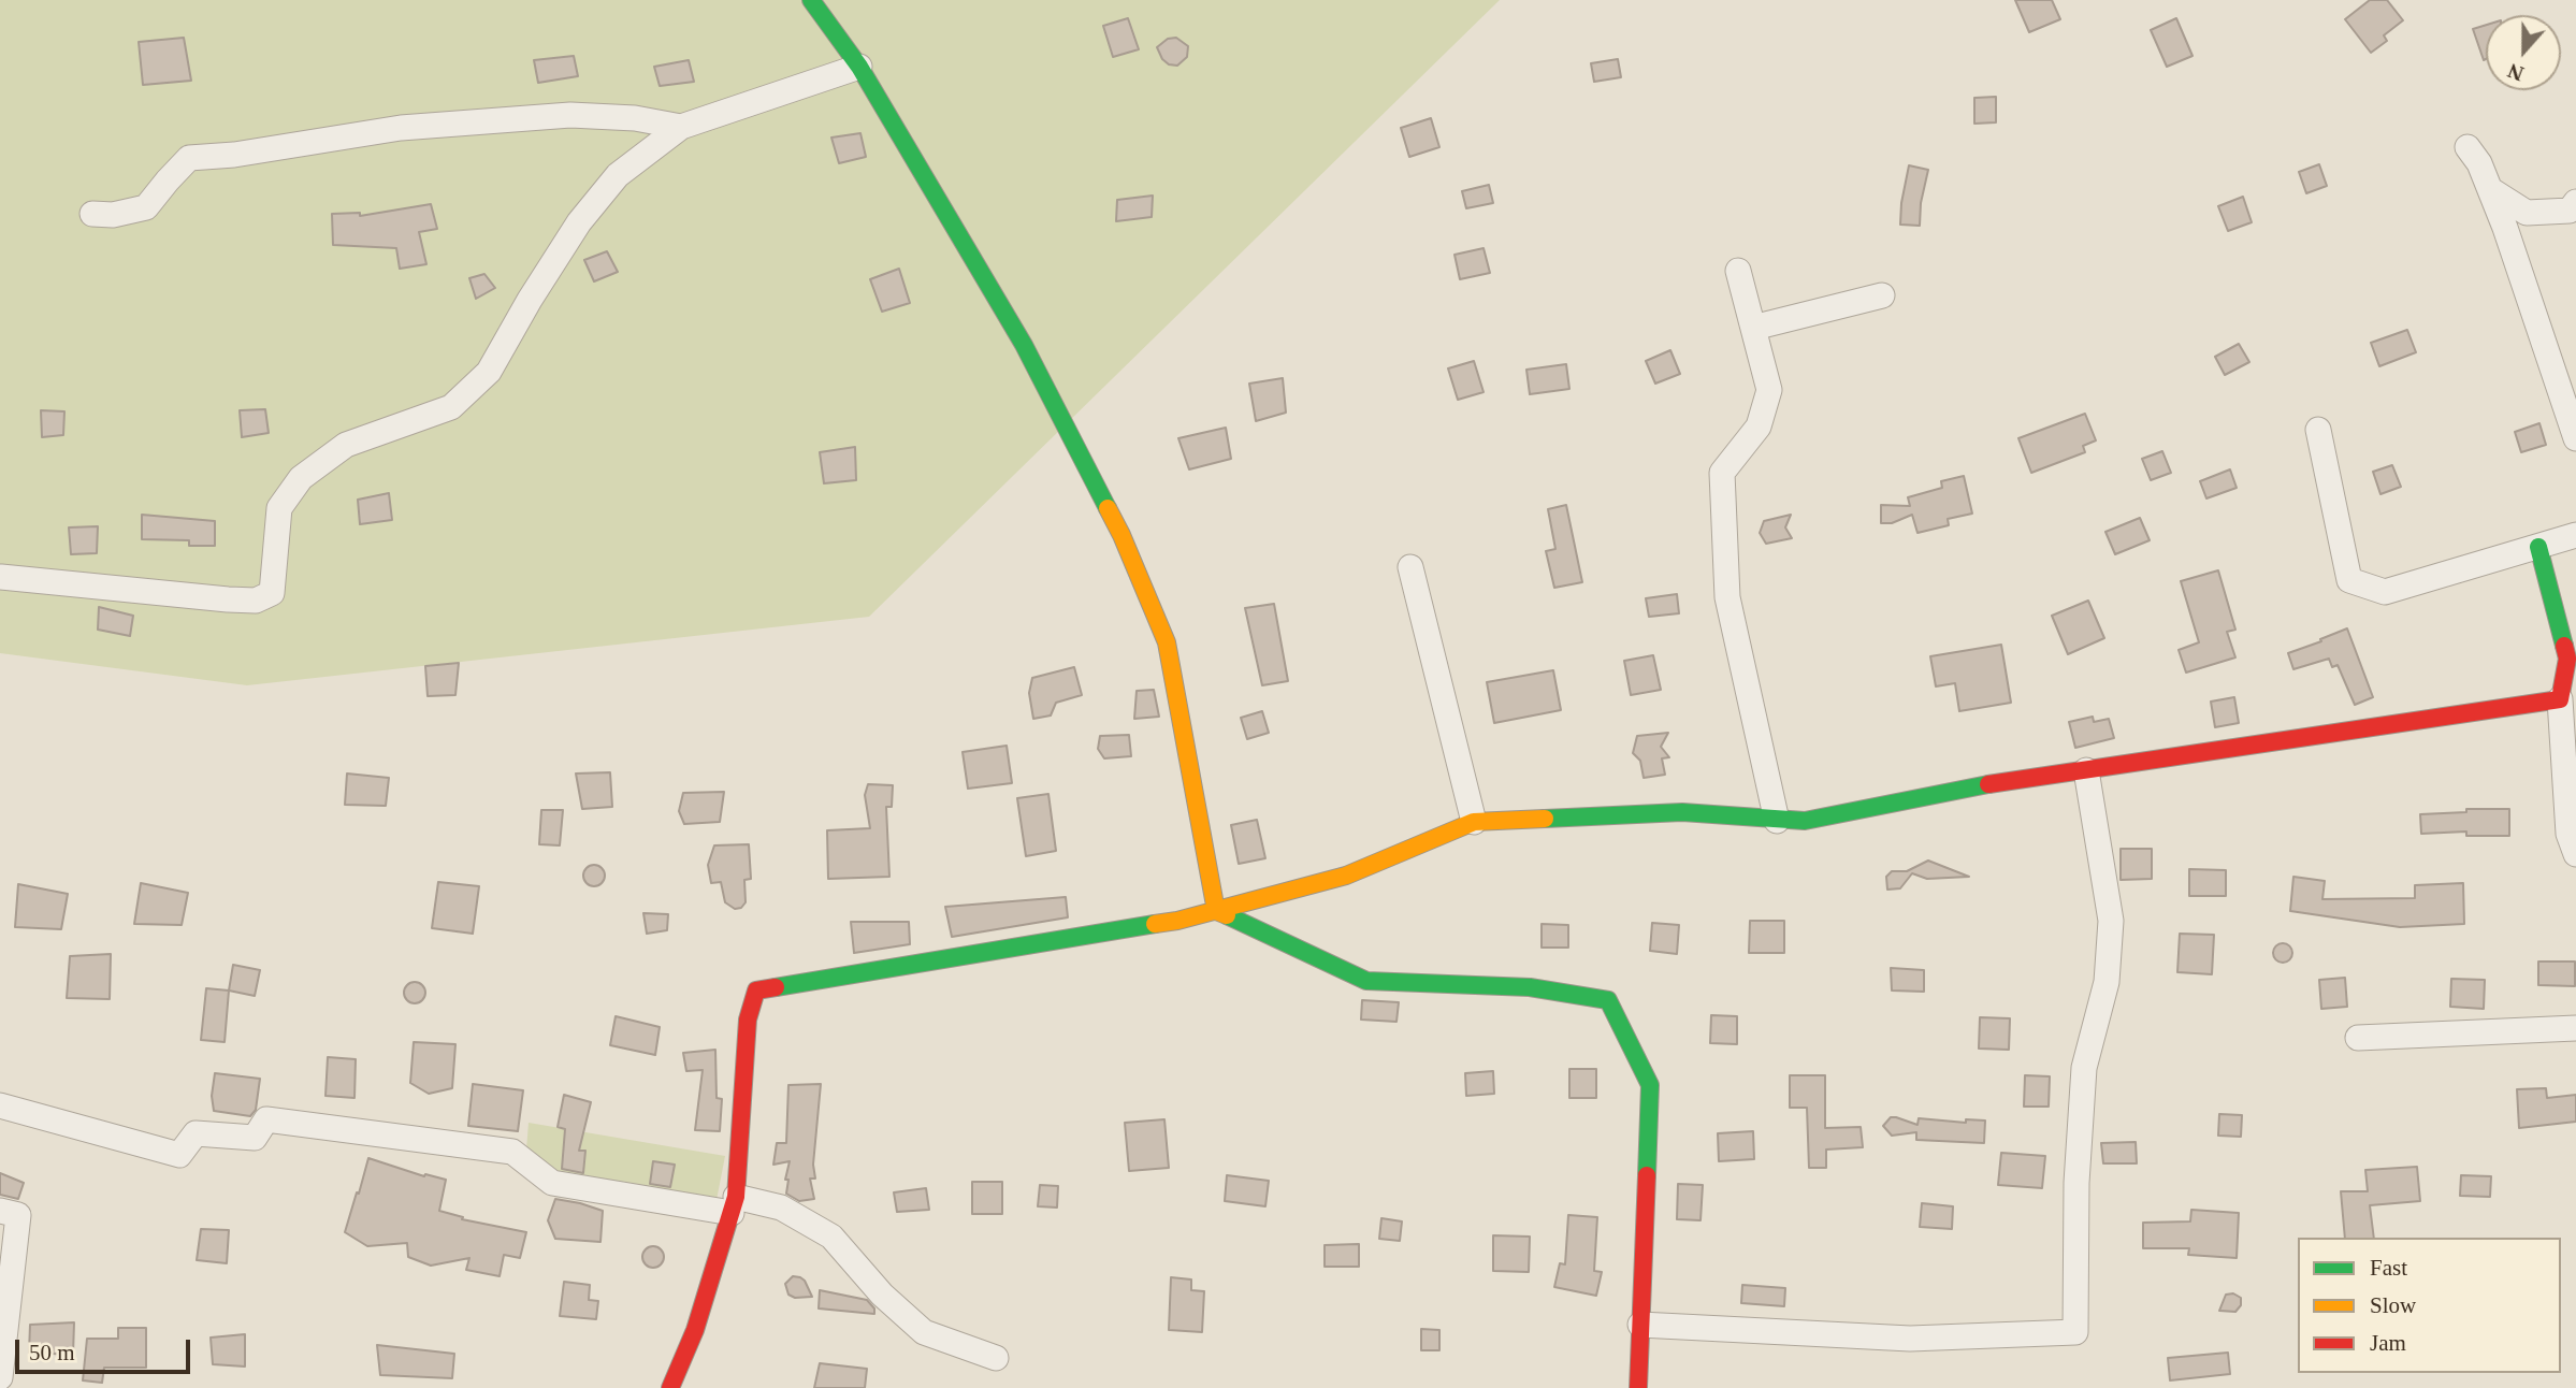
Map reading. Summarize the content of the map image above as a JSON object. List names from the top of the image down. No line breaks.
{"legend":["Fast","Slow","Jam"],"scale_bar":"50 m","north":"bottom"}
